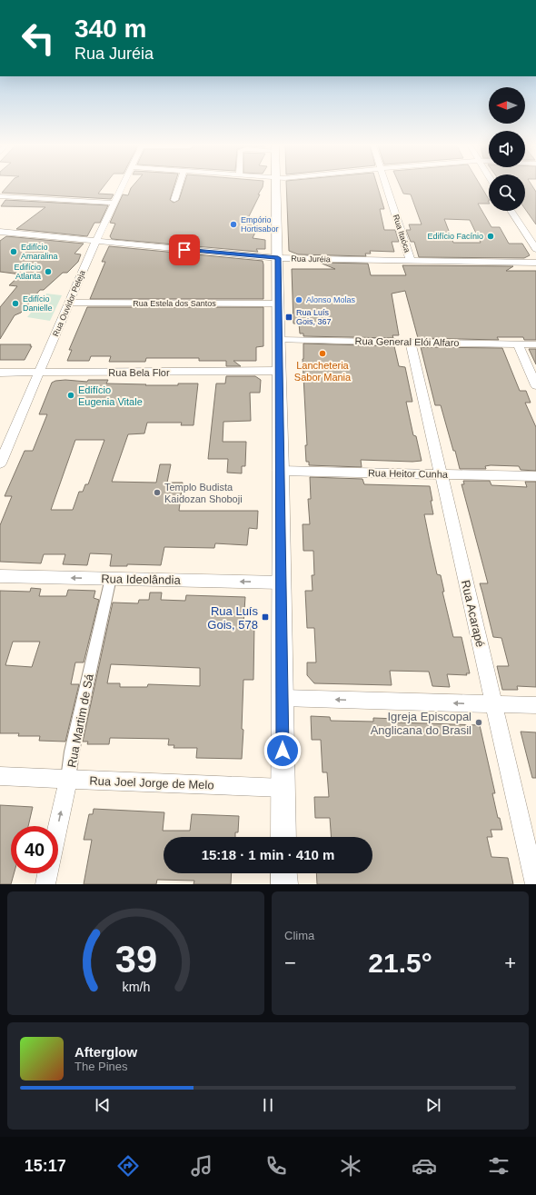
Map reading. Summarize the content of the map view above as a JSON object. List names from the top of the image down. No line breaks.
{"streets":{"street":["Rua Itaóca","Rua Juréia","Rua Ouvidor Peleja","Rua Estela dos Santos","Rua General Elói Alfaro","Rua Bela Flor","Rua Heitor Cunha","Rua Ideolândia","Rua Acarapé","Rua Martim de Sá","Rua Joel Jorge de Melo"]},"crossings":[["Rua Itaóca","Rua Juréia"],["Rua Juréia","Rua Ouvidor Peleja"],["Rua Ouvidor Peleja","Rua Estela dos Santos"],["Rua Ouvidor Peleja","Rua Bela Flor"],["Rua General Elói Alfaro","Rua Acarapé"],["Rua Heitor Cunha","Rua Acarapé"],["Rua Ideolândia","Rua Martim de Sá"],["Rua Martim de Sá","Rua Joel Jorge de Melo"]],"one_way":["Rua Ideolândia"],"places":{"other":["Empório Hortisabor","Edifício Facínio","Edifício Amaralina","Edifício Atlanta","Alonso Molas","Edifício Danielle","Lancheteria Sabor Mania","Edifício Eugenia Vitale","Templo Budista Kaidozan Shoboji","Igreja Episcopal Anglicana do Brasil"],"transit":["Rua Luís Gois, 367","Rua Luís Gois, 578"]},"north":"left","page":{"turn":["340 m","Rua Juréia"],"limit":"40","trip":"15:18 · 1 min · 410 m","tile":"Clima","heat":["−","21.5°","+"],"song":["Afterglow","The Pines"],"tabs":"15:17","gauge":["39","km/h"]}}
